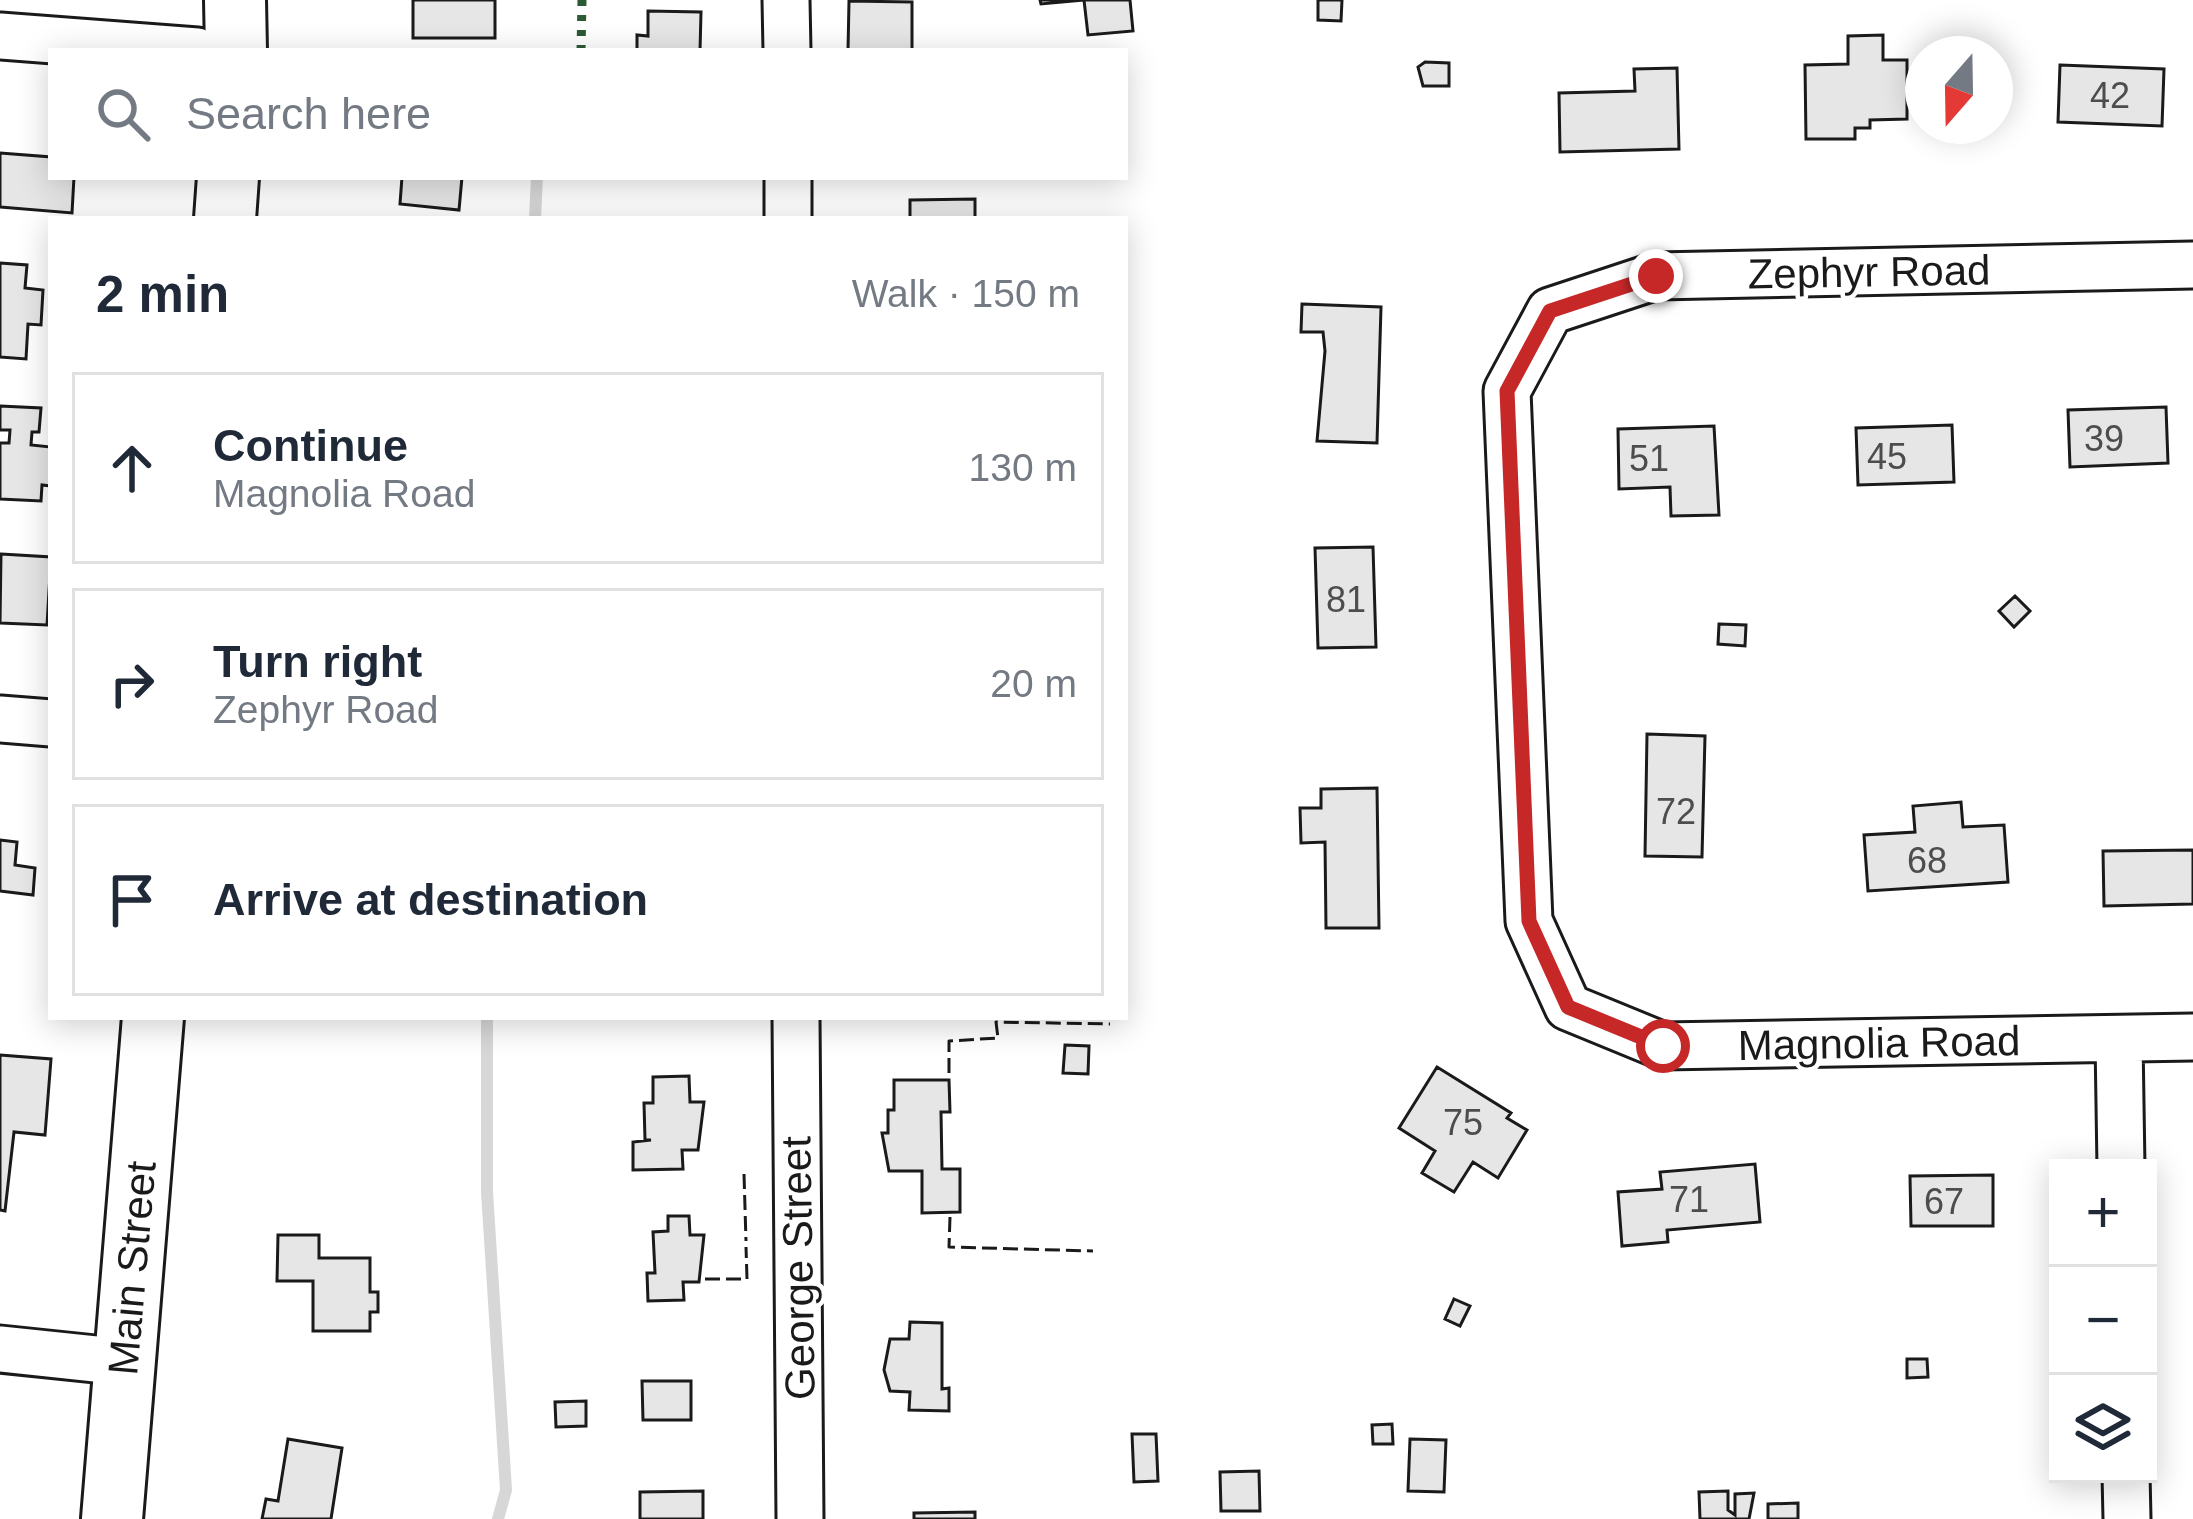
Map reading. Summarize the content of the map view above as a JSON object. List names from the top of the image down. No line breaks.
{"streets":{"main road":["Main Street"],"street":["Zephyr Road","Magnolia Road","George Street"]},"crossings":[["Zephyr Road","Magnolia Road"]],"house_numbers":["42","39","45","51","81","72","68","75","71","67"],"north":"bottom","page":{"search":"Search here","heading":["2 min","Walk · 150 m"],"list":[["Continue","Magnolia Road","130 m"],["Turn right","Zephyr Road","20 m"],"Arrive at destination"],"map_buttons":["+","−"]}}
